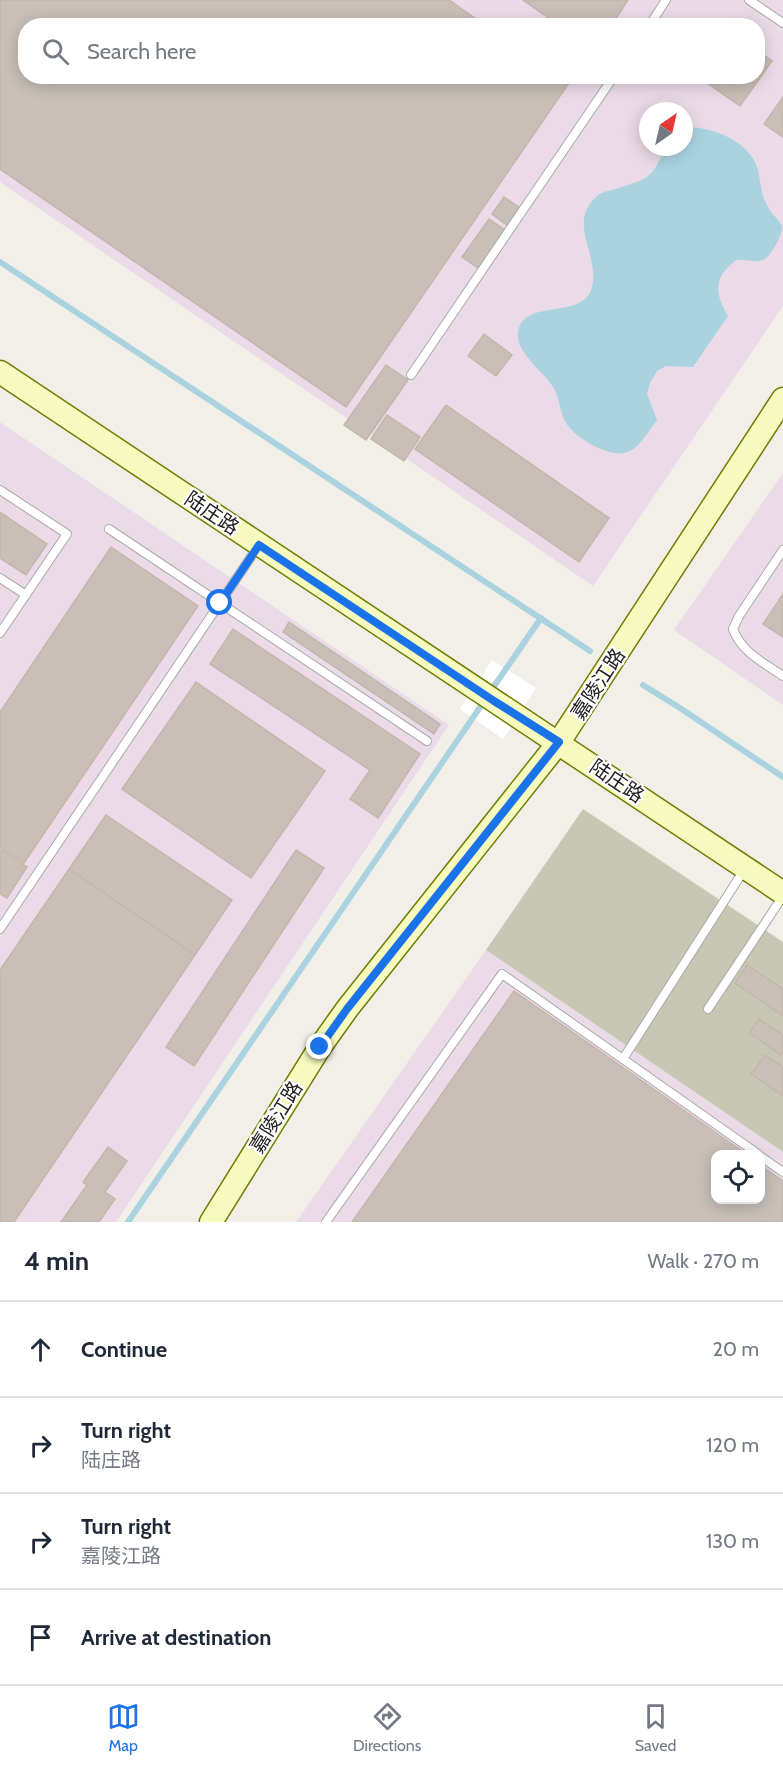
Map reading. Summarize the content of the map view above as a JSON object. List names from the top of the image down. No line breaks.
{"streets":{"street":["陆庄路","嘉陵江路"]},"crossings":[["陆庄路","嘉陵江路"]],"north":"top right","page":{"search":"Search here","heading":["4 min","Walk · 270 m"],"list":[["Continue","20 m"],["Turn right","陆庄路","120 m"],["Turn right","嘉陵江路","130 m"],"Arrive at destination"],"nav":["Map","Directions","Saved"]}}
